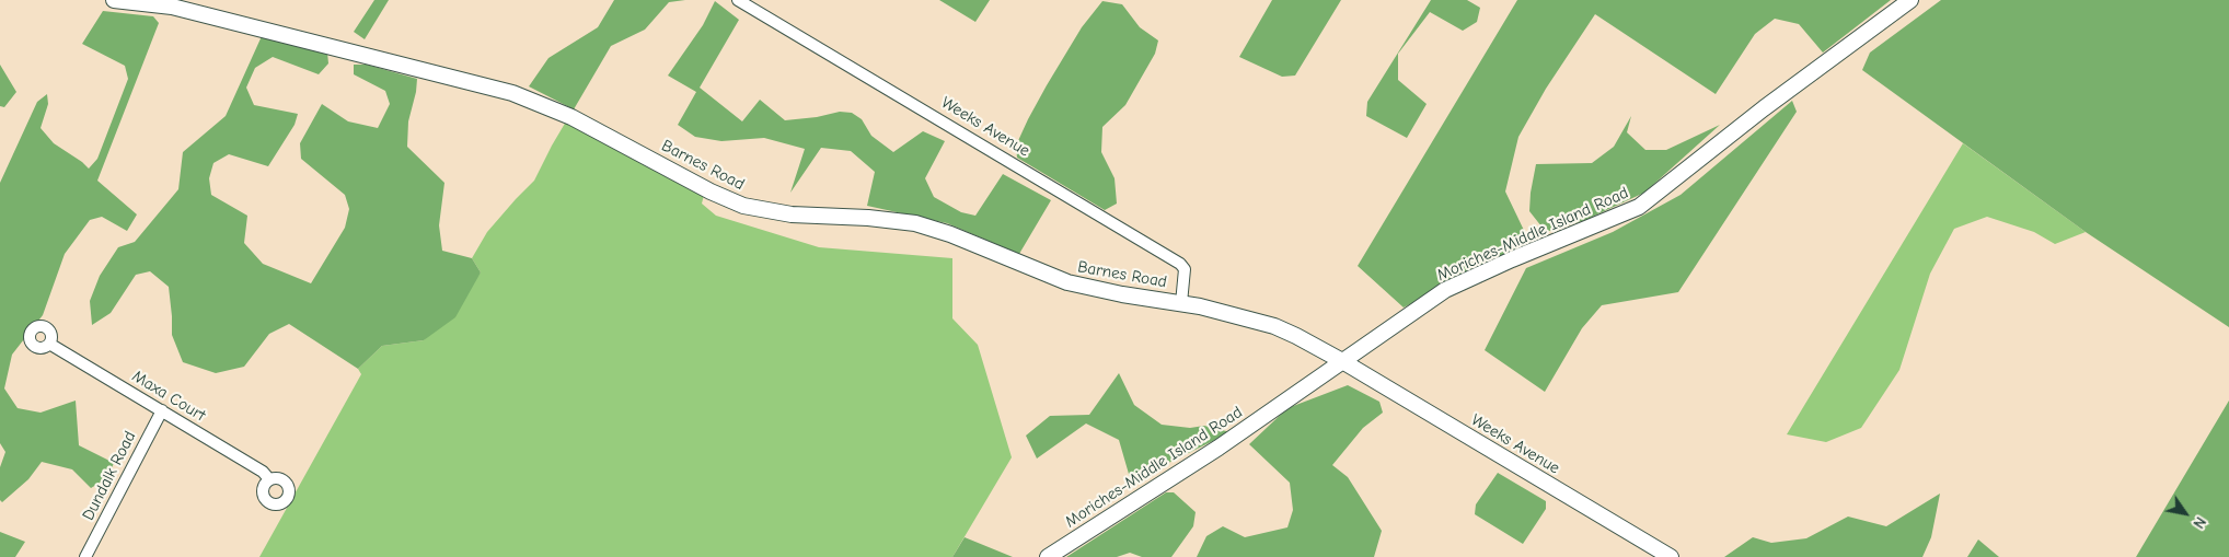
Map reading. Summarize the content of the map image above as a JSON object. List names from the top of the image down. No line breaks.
{"streets":{"street":["Weeks Avenue","Barnes Road","Moriches-Middle Island Road","Maxa Court","Dundalk Road"]},"crossings":[["Weeks Avenue","Barnes Road"],["Weeks Avenue","Moriches-Middle Island Road"],["Barnes Road","Moriches-Middle Island Road"],["Maxa Court","Dundalk Road"]],"north":"bottom right"}
